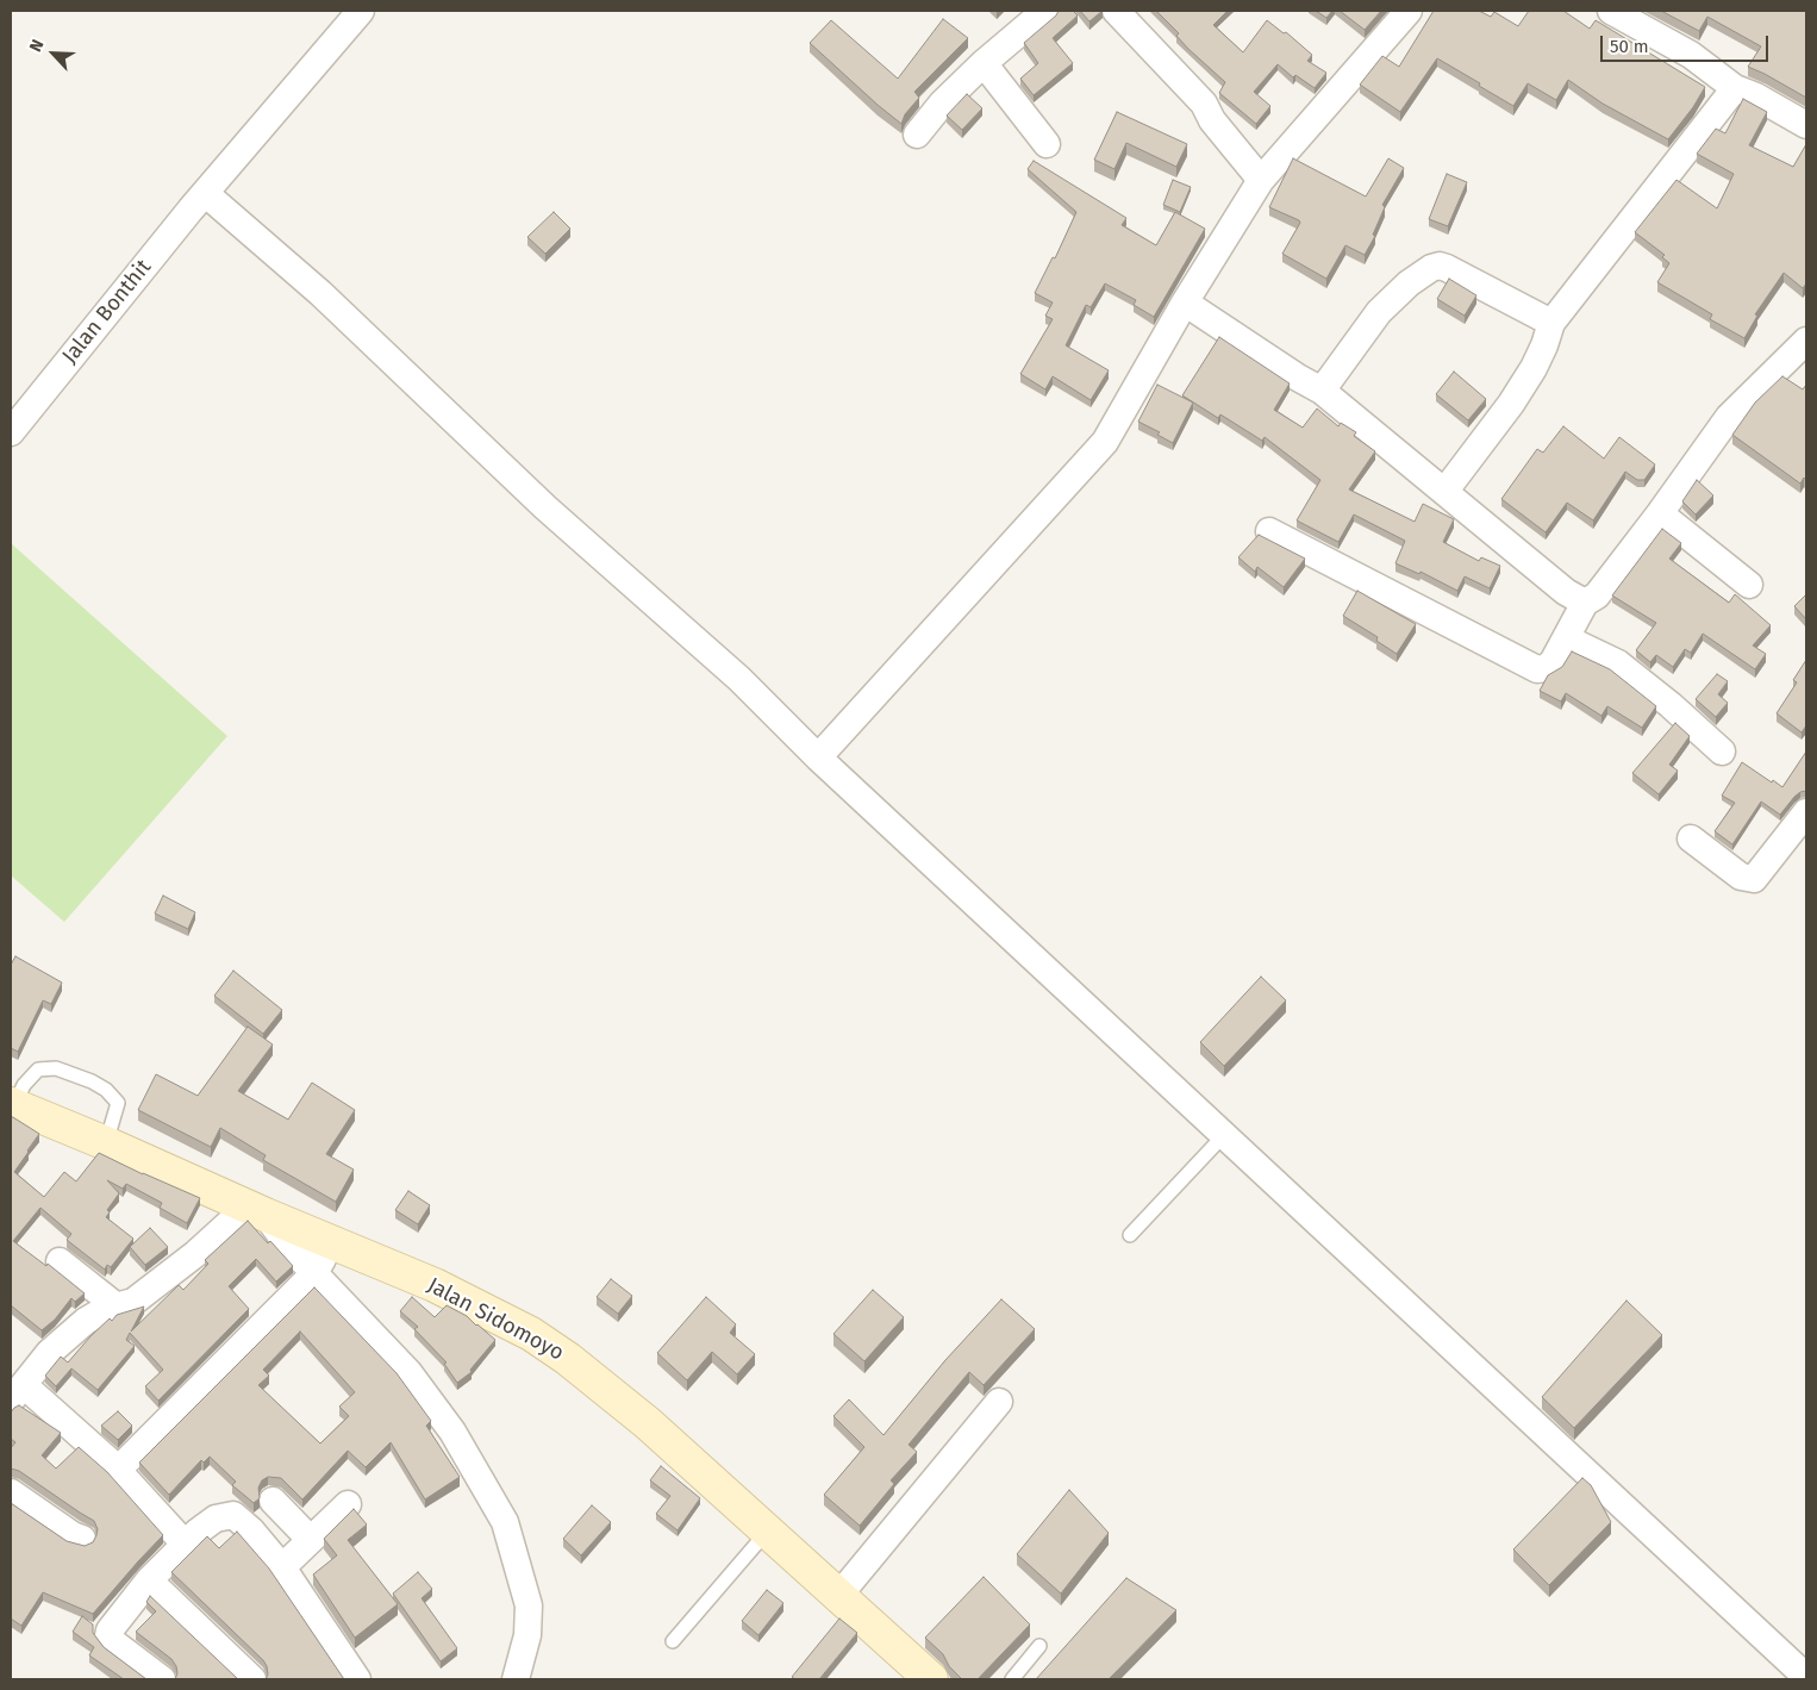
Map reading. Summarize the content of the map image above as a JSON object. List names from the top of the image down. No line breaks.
{"streets":{"main road":["Jalan Sidomoyo"],"street":["Jalan Bonthit"]},"scale_bar":"50 m","north":"top left"}
